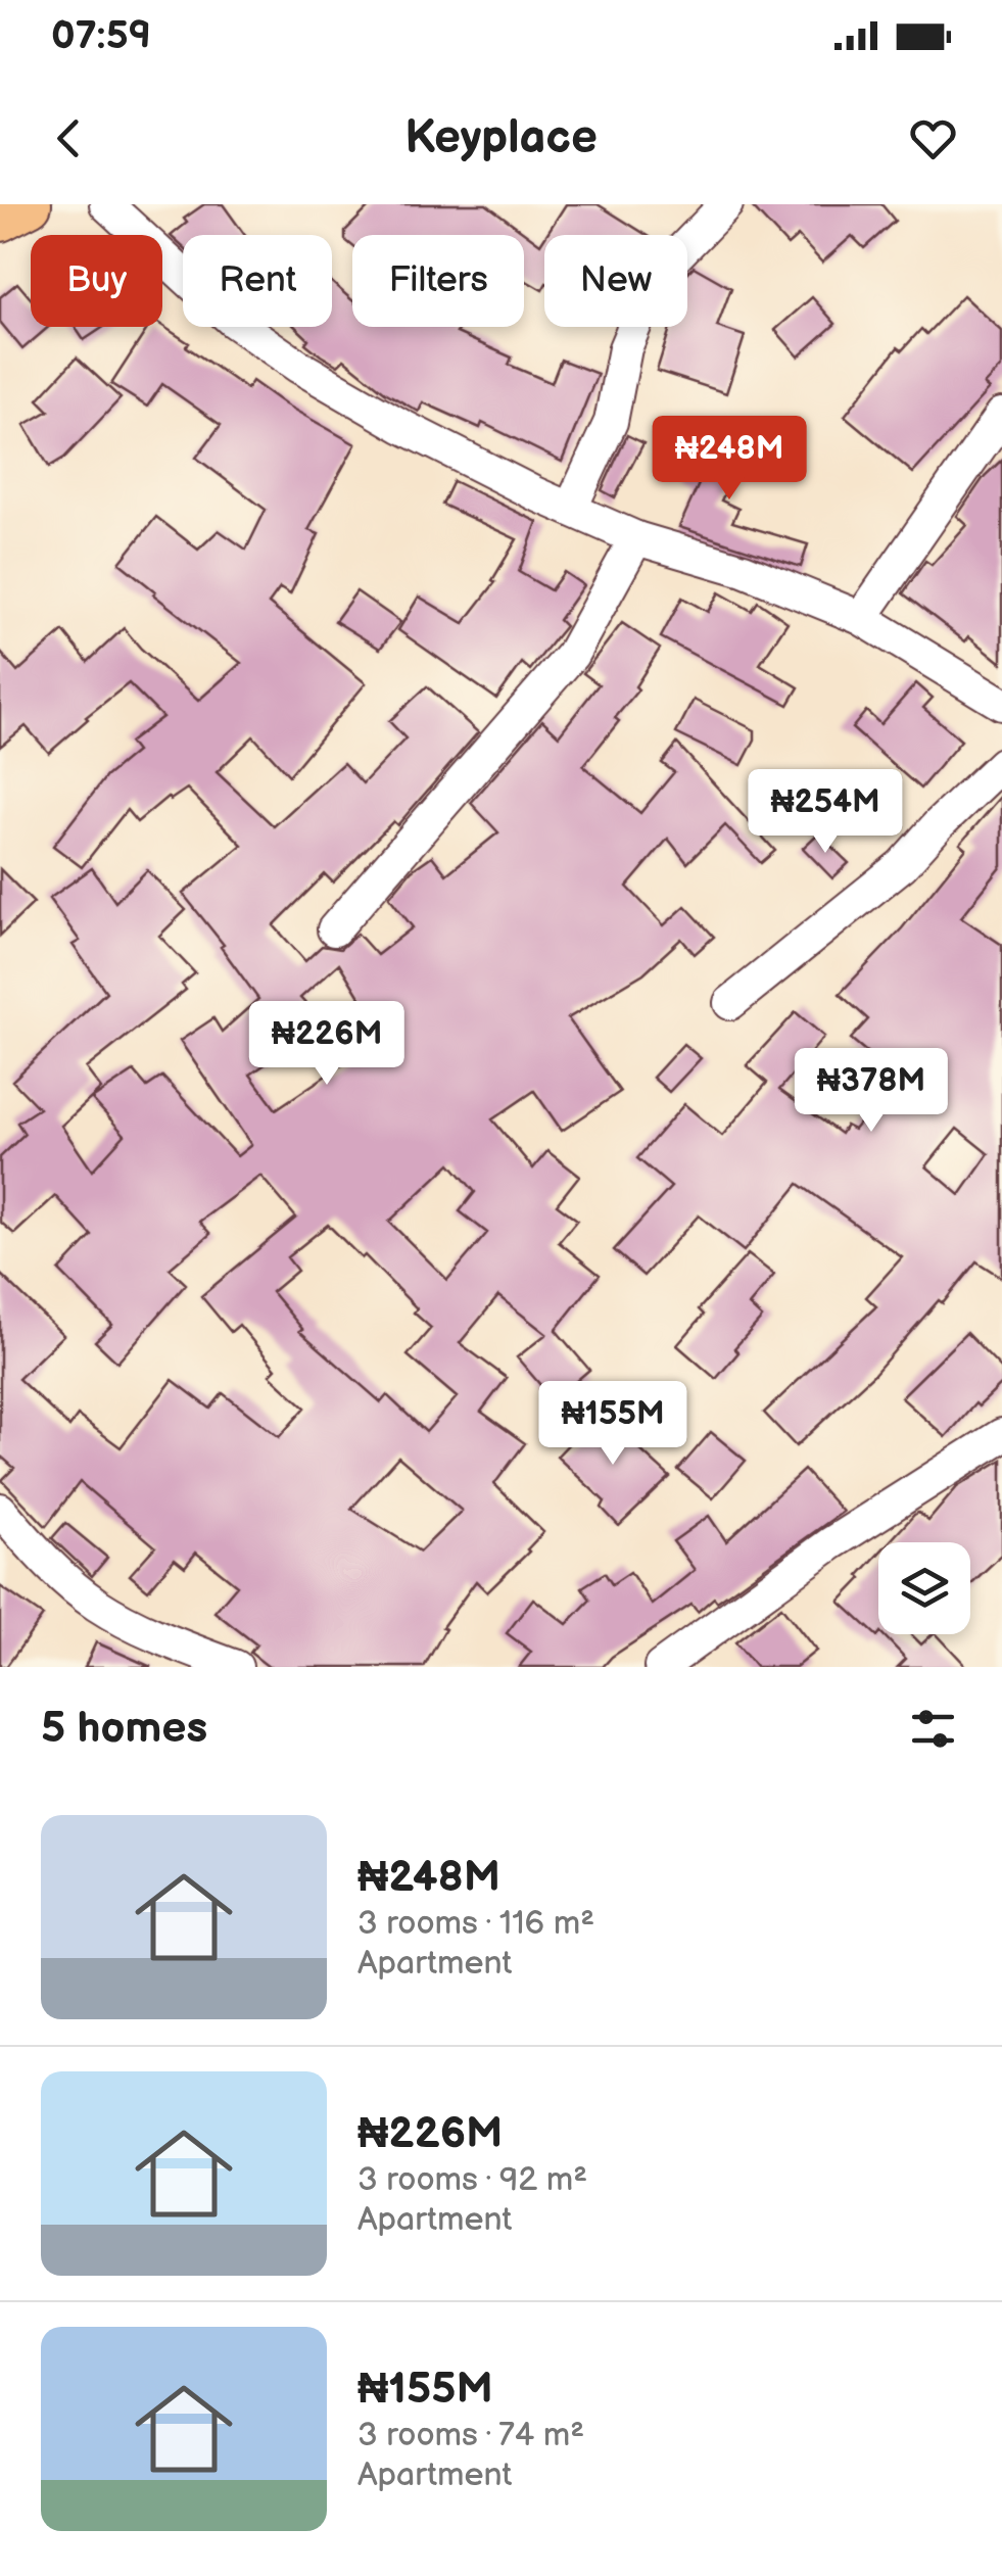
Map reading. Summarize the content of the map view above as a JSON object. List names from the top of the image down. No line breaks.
{"page":{"status":"07:59","header":"Keyplace","chip":["Buy","Rent","Filters","New"],"price":["₦248M","₦254M","₦226M","₦378M","₦155M"],"heading":"5 homes","list":[{"name":"₦248M","note":"3 rooms · 116 m² · Apartment"},{"name":"₦226M","note":"3 rooms · 92 m² · Apartment"},{"name":"₦155M","note":"3 rooms · 74 m² · Apartment"}]}}
